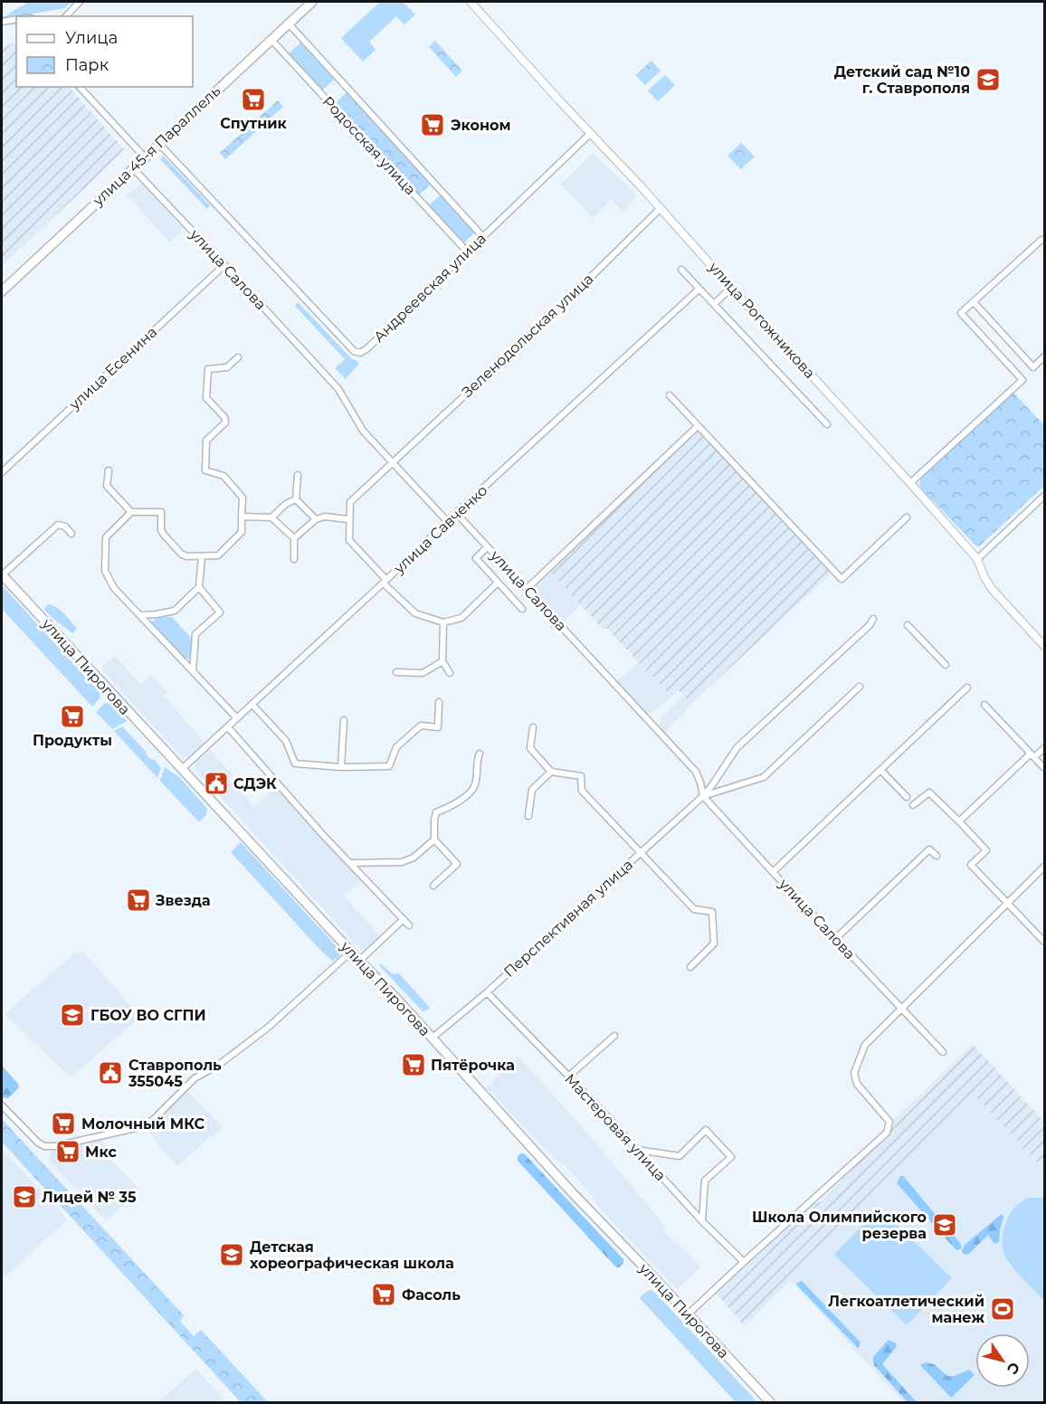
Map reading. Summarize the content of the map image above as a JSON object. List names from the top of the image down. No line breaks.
{"streets":{"main road":["улица 45-я Параллель","улица Пирогова"],"street":["Родосская улица","улица Салова","Андреевская улица","улица Рогожникова","Зеленодольская улица","улица Есенина","улица Савченко","Перспективная улица","Мастеровая улица"]},"crossings":[["улица 45-я Параллель","Родосская улица"],["улица 45-я Параллель","улица Салова"],["улица 45-я Параллель","Андреевская улица"],["Родосская улица","Андреевская улица"],["улица Салова","Зеленодольская улица"],["улица Салова","улица Есенина"],["улица Салова","улица Савченко"],["улица Салова","Перспективная улица"],["Андреевская улица","улица Рогожникова"],["улица Рогожникова","Зеленодольская улица"],["улица Савченко","улица Пирогова"],["улица Пирогова","Перспективная улица"],["Перспективная улица","Мастеровая улица"]],"places":{"school or university":["Детский сад №10 г. Ставрополя","ГБОУ ВО СГПИ","Лицей № 35","Школа Олимпийского резерва","Детская хореографическая школа"],"supermarket":["Спутник","Эконом","Продукты","Звезда","Пятёрочка","Молочный МКС","Мкс","Фасоль"],"public building":["СДЭК","Ставрополь 355045"],"sports":["Легкоатлетический манеж"]},"legend":["Улица","Парк"],"north":"bottom right"}
